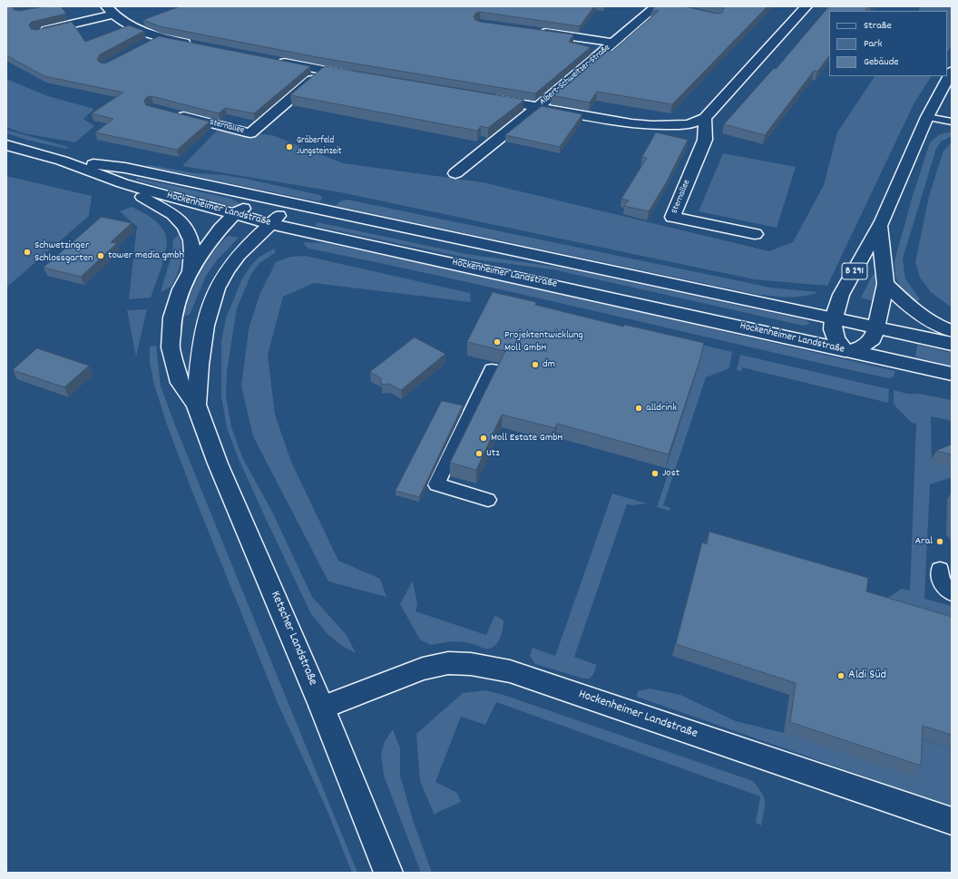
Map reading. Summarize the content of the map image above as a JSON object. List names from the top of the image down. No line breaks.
{"streets":{"street":["Albert-Schweitzer-Straße","Sternallee","Hockenheimer Landstraße","B 291","Ketscher Landstraße"]},"crossings":[["Hockenheimer Landstraße","B 291"],["Hockenheimer Landstraße","Ketscher Landstraße"]],"places":["Gräberfeld Jungsteinzeit","Schwetzinger Schlossgarten","tower media gmbh","Projektentwicklung Moll GmbH","dm","alldrink","Moll Estate GmbH","Utz","Jost","Aral","Aldi Süd"],"legend":["Straße","Park","Gebäude"]}
